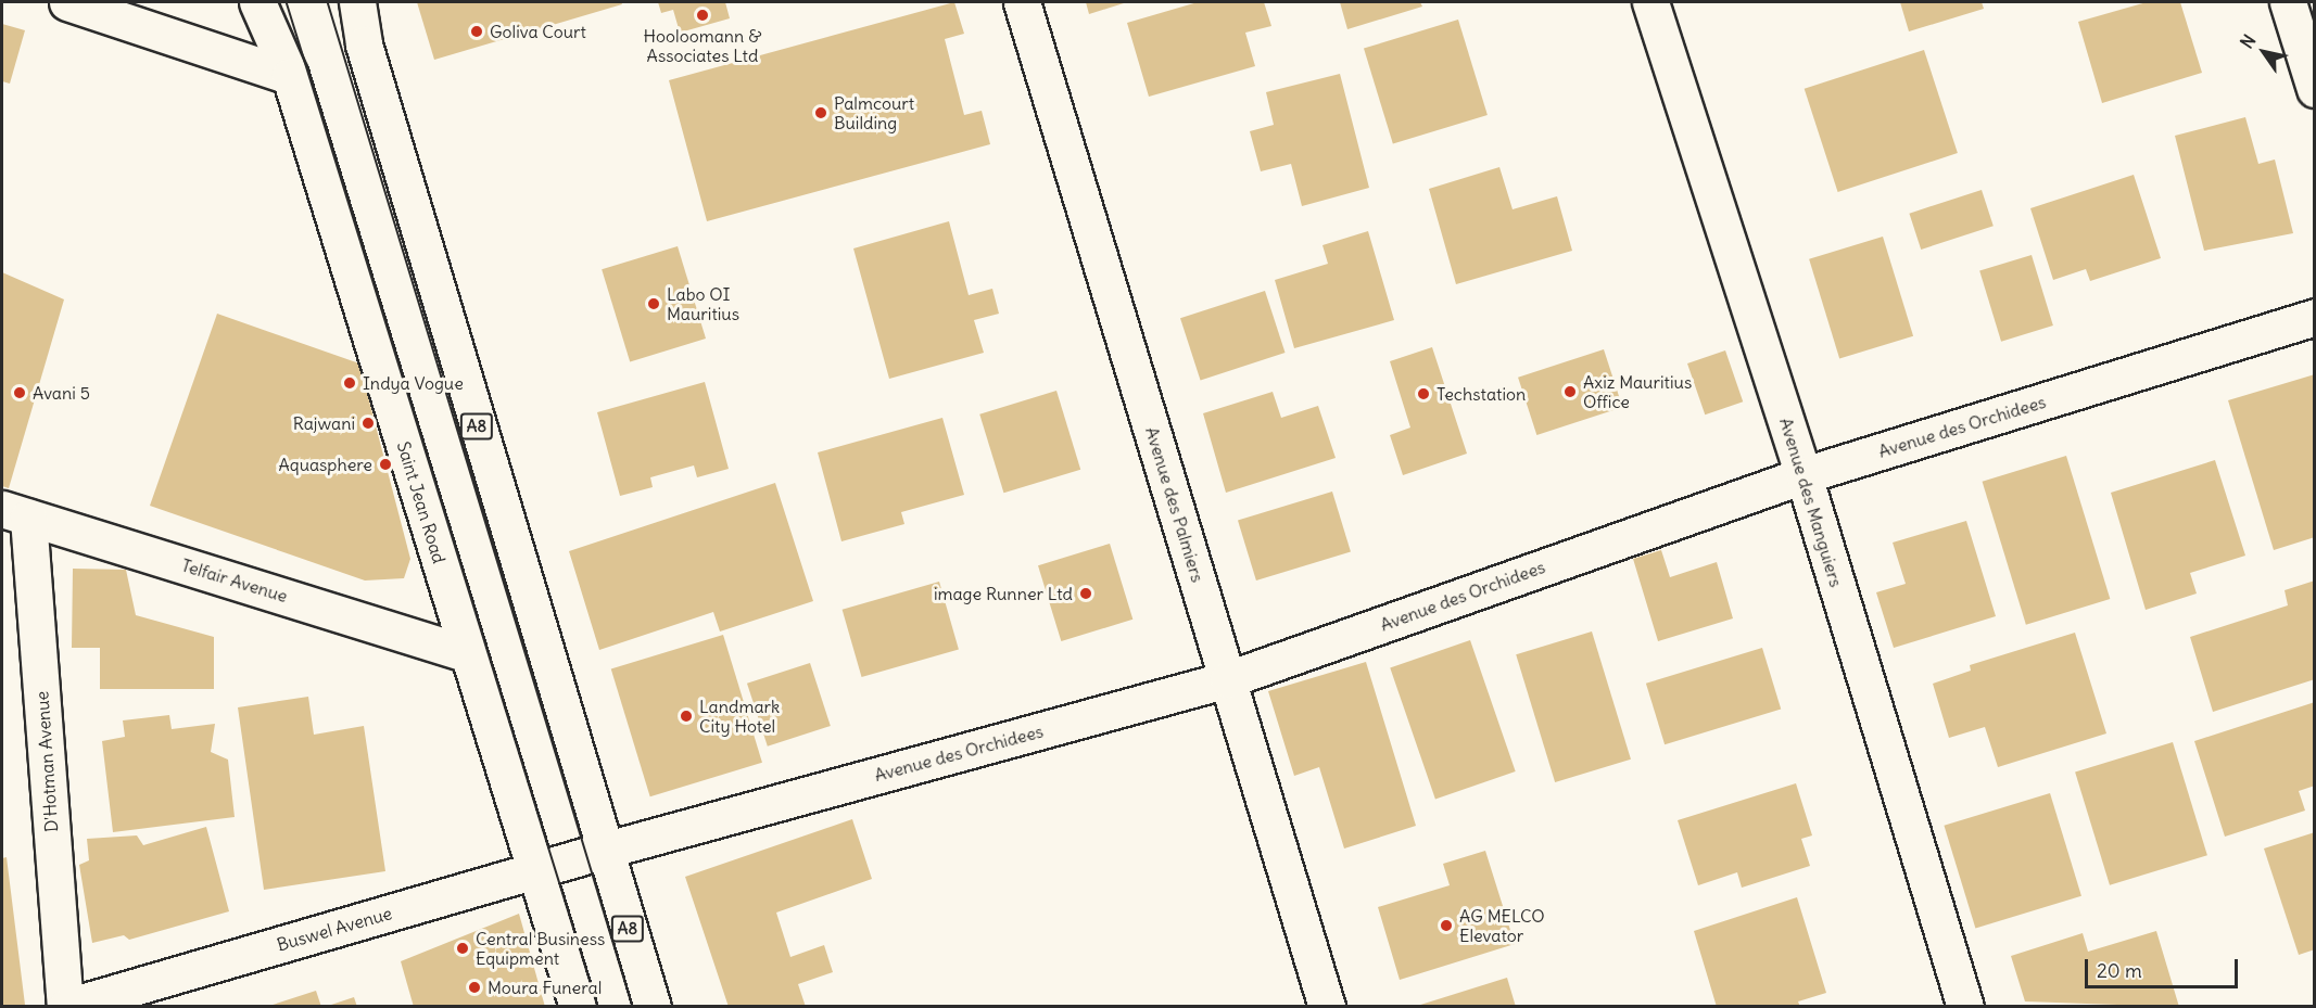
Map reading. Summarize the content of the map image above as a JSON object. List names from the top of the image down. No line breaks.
{"streets":{"street":["A8","Avenue des Orchidees","Saint Jean Road","Avenue des Manguiers","Avenue des Palmiers","Telfair Avenue","D'Hotman Avenue","Buswel Avenue"]},"crossings":[["A8","Avenue des Orchidees"],["A8","Buswel Avenue"],["Avenue des Orchidees","Avenue des Manguiers"],["Avenue des Orchidees","Avenue des Palmiers"],["Avenue des Orchidees","Buswel Avenue"],["Saint Jean Road","Telfair Avenue"],["Saint Jean Road","Buswel Avenue"],["Telfair Avenue","D'Hotman Avenue"],["D'Hotman Avenue","Buswel Avenue"]],"places":["Hooloomann & Associates Ltd","Goliva Court","Palmcourt Building","Labo OI Mauritius","Indya Vogue","Axiz Mauritius Office","Avani 5","Techstation","Rajwani","Aquasphere","image Runner Ltd","Landmark City Hotel","AG MELCO Elevator","Central Business Equipment","Moura Funeral"],"scale_bar":"20 m","north":"top left"}
